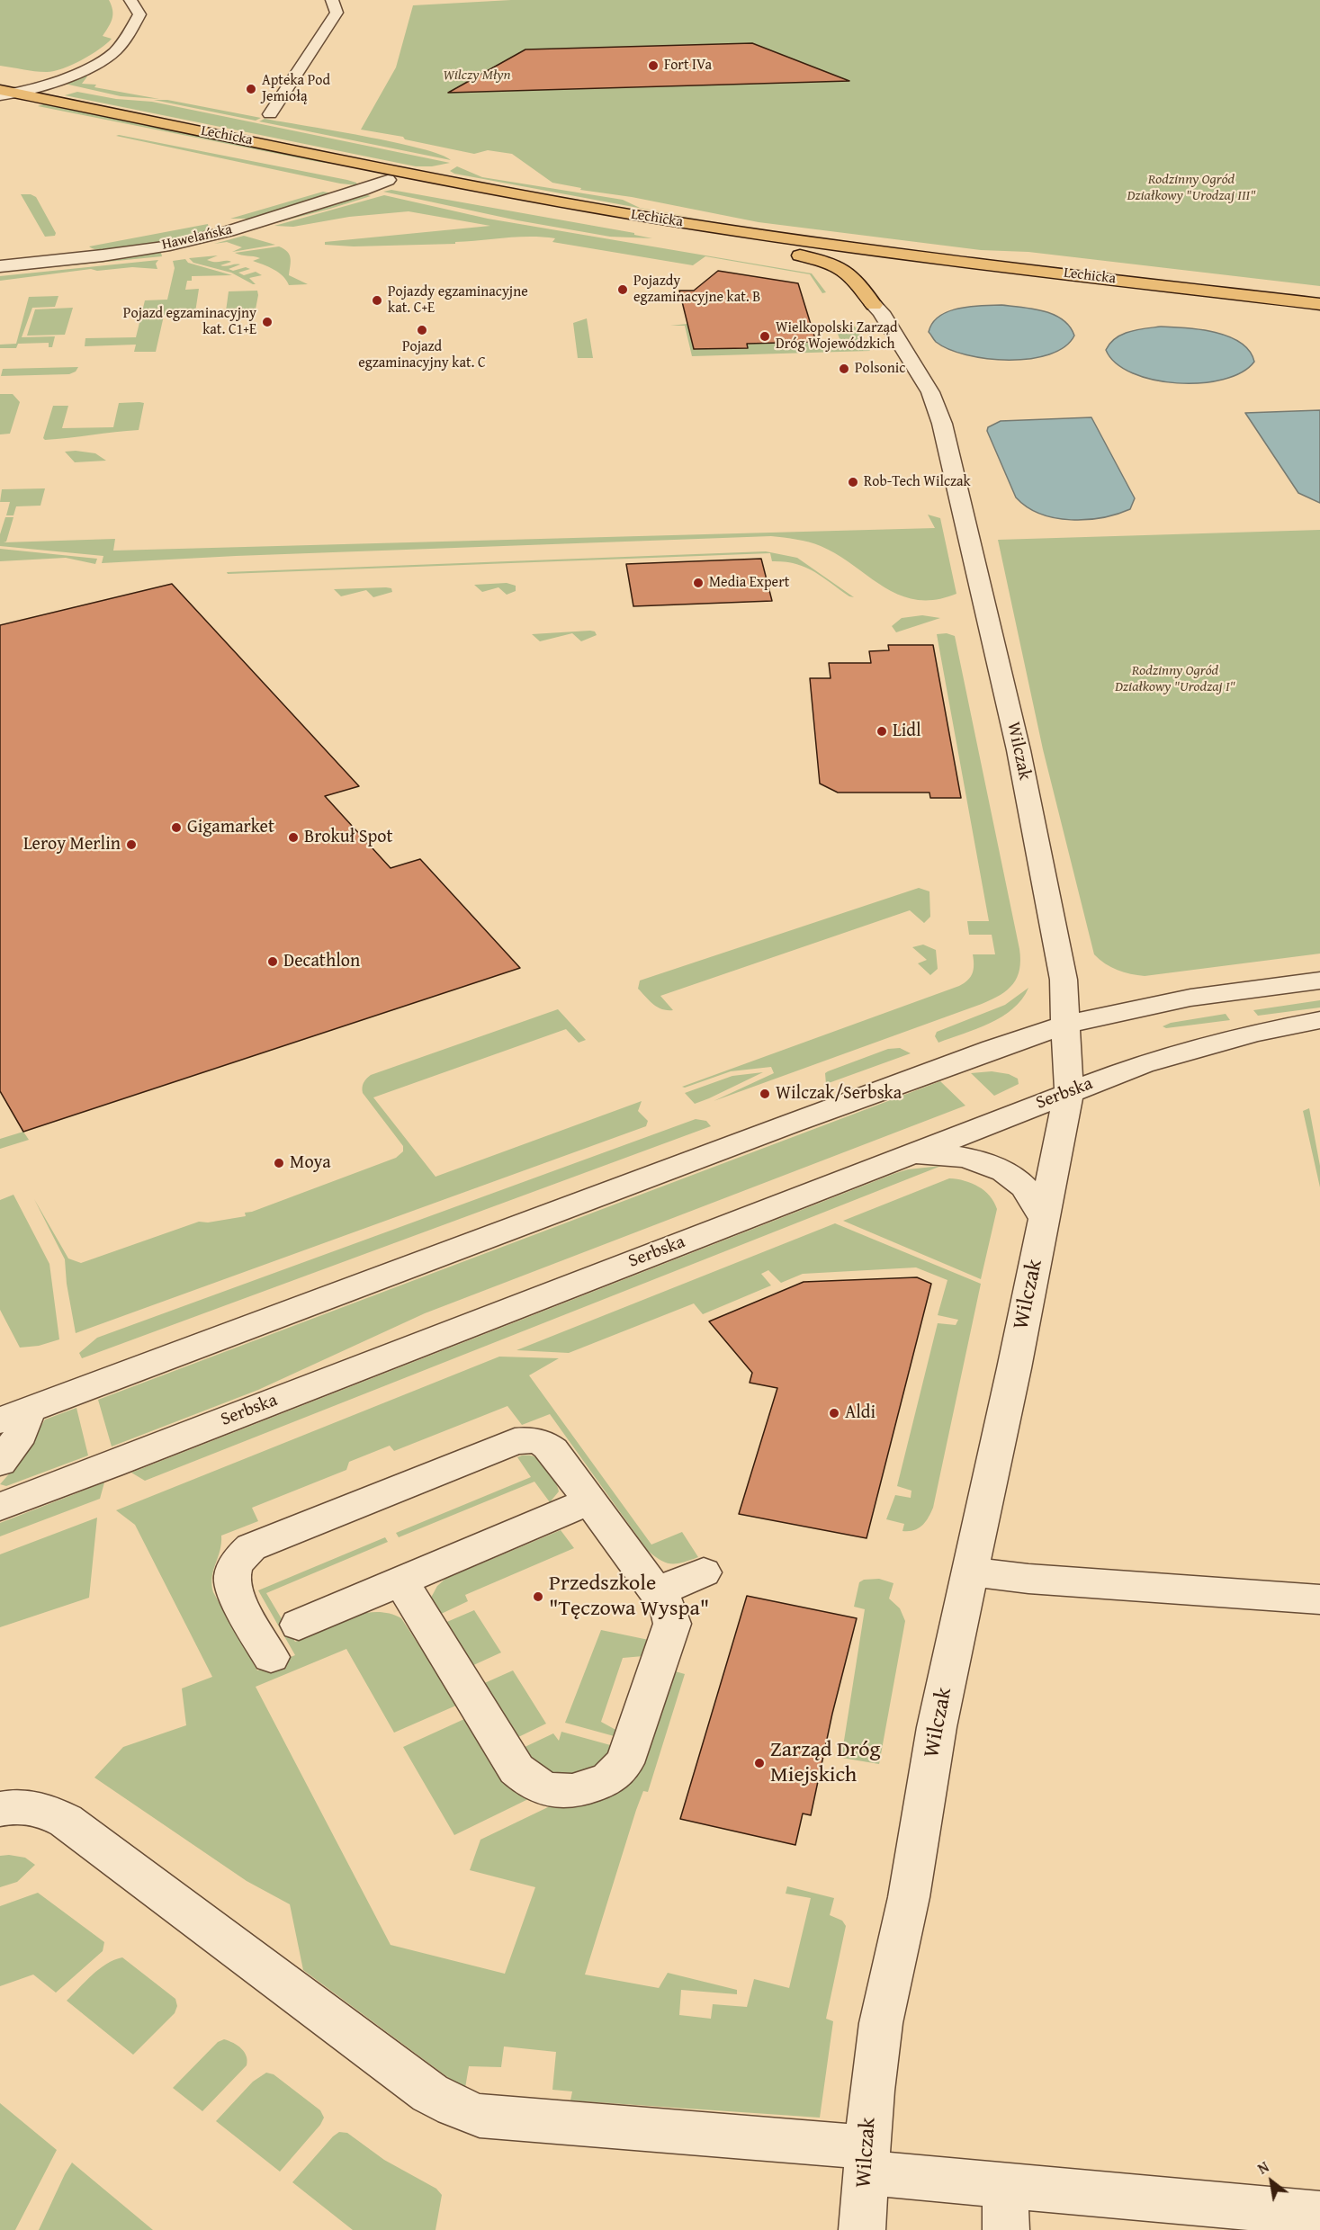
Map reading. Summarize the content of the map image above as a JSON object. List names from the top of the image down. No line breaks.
{"streets":{"main road":["Lechicka"],"street":["Hawelańska","Wilczak","Serbska"]},"crossings":[["Lechicka","Hawelańska"],["Wilczak","Serbska"]],"parks":["Wilczy Młyn","Rodzinny Ogród Działkowy \"Urodzaj III\"","Rodzinny Ogród Działkowy \"Urodzaj I\""],"places":["Fort IVa","Apteka Pod Jemiołą","Pojazdy egzaminacyjne kat. B","Pojazdy egzaminacyjne kat. C+E","Pojazd egzaminacyjny kat. C1+E","Pojazd egzaminacyjny kat. C","Wielkopolski Zarząd Dróg Wojewódzkich","Polsonic","Rob-Tech Wilczak","Media Expert","Lidl","Gigamarket","Brokuł Spot","Leroy Merlin","Decathlon","Wilczak/Serbska","Moya","Aldi","Przedszkole \"Tęczowa Wyspa\"","Zarząd Dróg Miejskich"],"north":"top left"}
